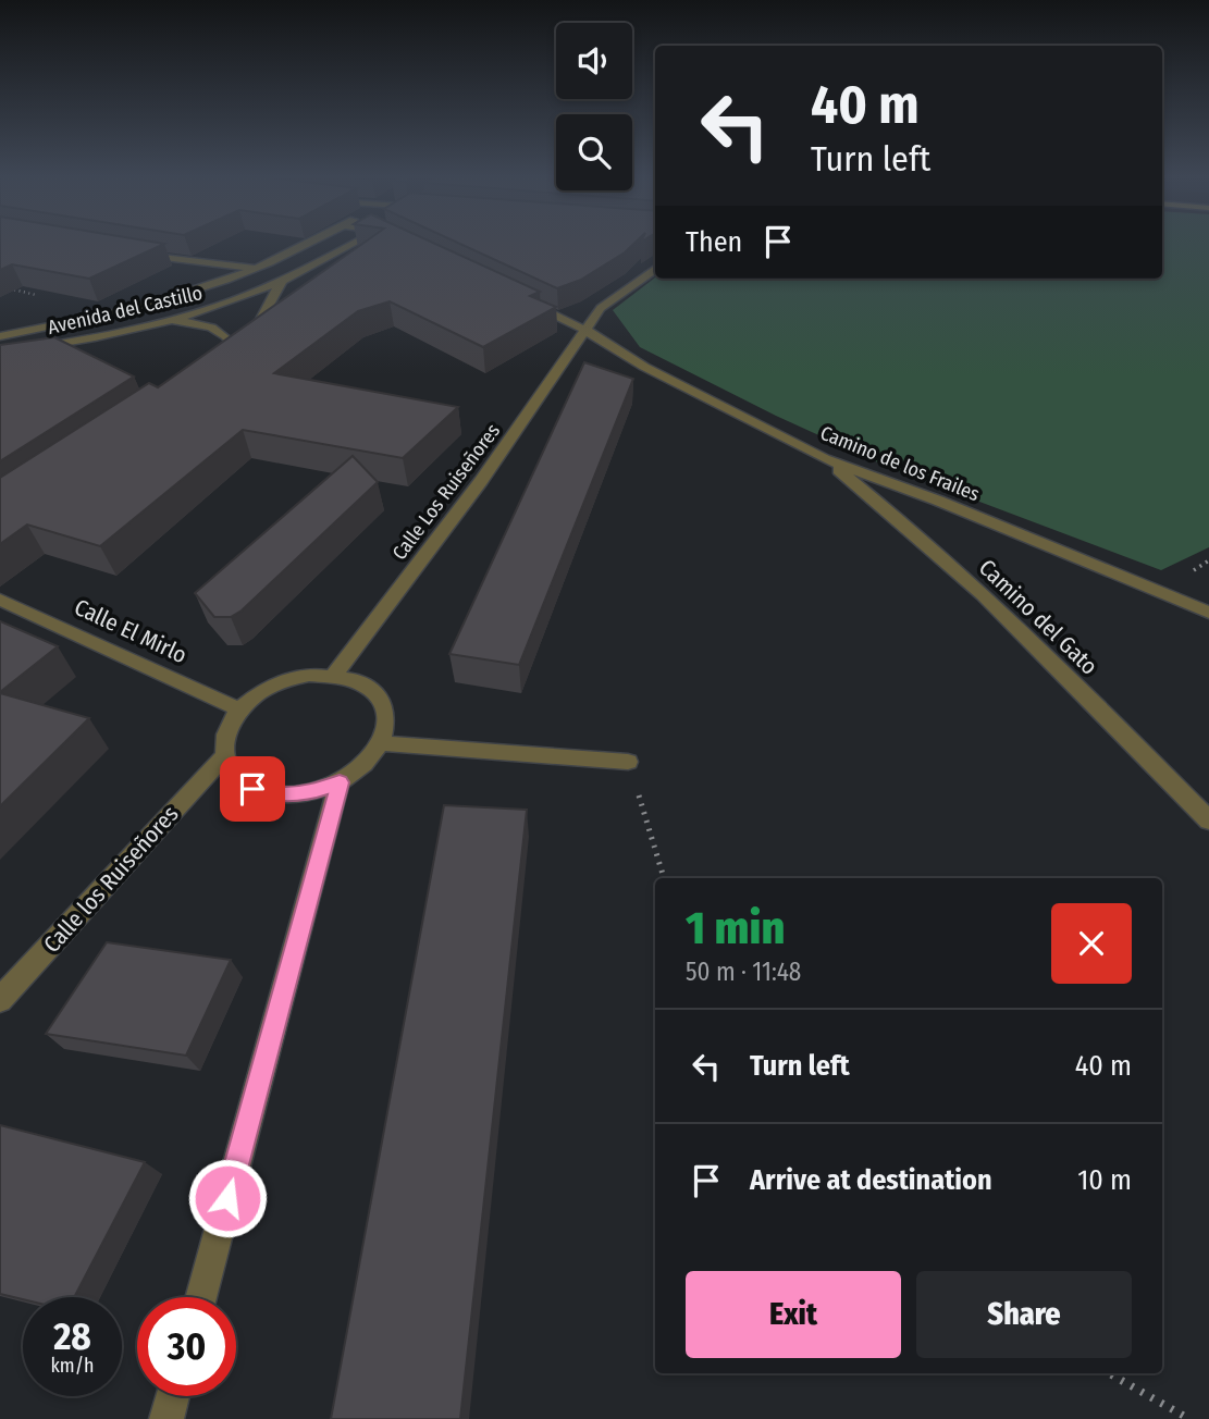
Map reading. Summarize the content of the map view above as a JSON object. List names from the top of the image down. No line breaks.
{"streets":{"street":["Avenida del Castillo","Camino de los Frailes","Calle Los Ruiseñores","Camino del Gato","Calle El Mirlo","Calle los Ruiseñores"]},"crossings":[["Camino de los Frailes","Calle Los Ruiseñores"],["Camino de los Frailes","Camino del Gato"],["Calle Los Ruiseñores","Calle El Mirlo"],["Calle Los Ruiseñores","Calle los Ruiseñores"],["Calle El Mirlo","Calle los Ruiseñores"]],"page":{"turn":["40 m","Turn left"],"then":"Then","heading":["1 min","50 m · 11:48"],"list":[{"name":"Turn left","value":"40 m"},{"name":"Arrive at destination","value":"10 m"}],"buttons":["Exit","Share"],"speed":"28 km/h","limit":"30"}}
